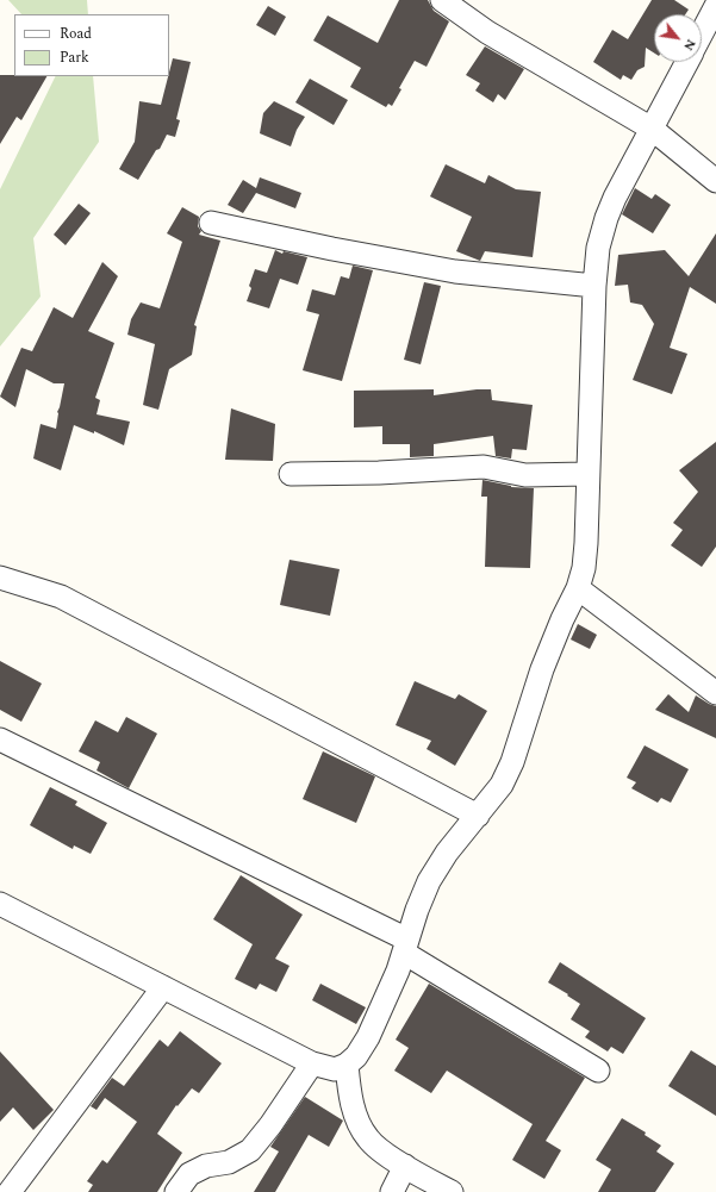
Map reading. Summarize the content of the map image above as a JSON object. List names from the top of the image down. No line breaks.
{"legend":["Road","Park"],"north":"bottom right"}
